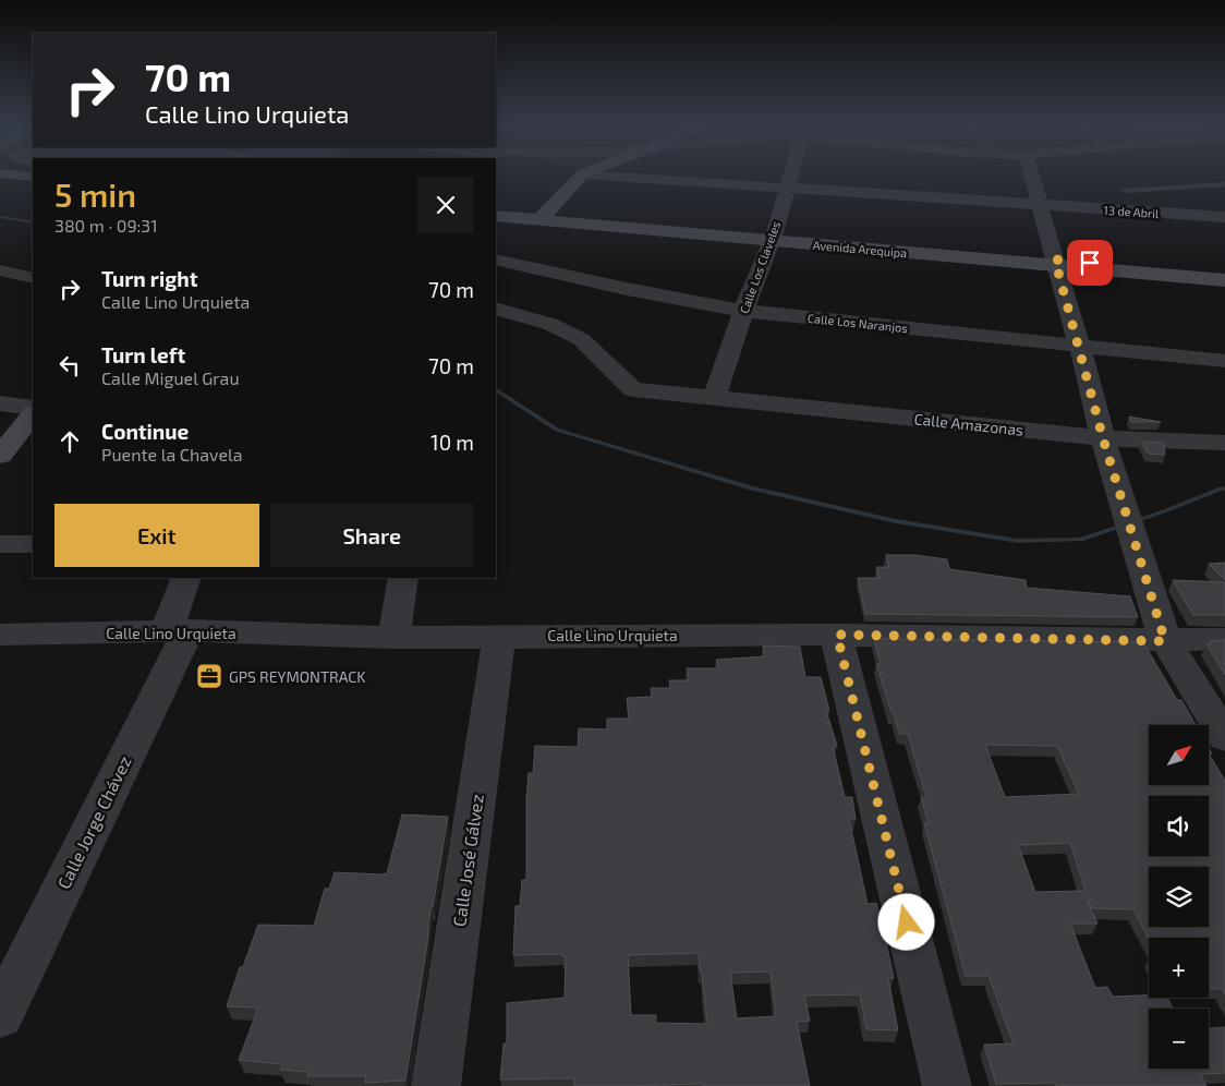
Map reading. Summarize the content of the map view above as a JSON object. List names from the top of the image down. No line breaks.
{"streets":{"main road":["Avenida Arequipa"],"street":["13 de Abril","Calle Los Claveles","Calle Los Naranjos","Calle Amazonas","Calle Lino Urquieta","Calle Jorge Chávez","Calle José Gálvez"]},"crossings":[["13 de Abril","Calle Los Claveles"],["Avenida Arequipa","Calle Los Claveles"],["Calle Los Claveles","Calle Los Naranjos"],["Calle Los Claveles","Calle Amazonas"],["Calle Lino Urquieta","Calle Jorge Chávez"],["Calle Lino Urquieta","Calle José Gálvez"]],"places":{"office":["GPS REYMONTRACK"]},"north":"top right","page":{"turn":["70 m","Calle Lino Urquieta"],"heading":["5 min","380 m · 09:31"],"list":[{"name":"Turn right","note":"Calle Lino Urquieta","value":"70 m"},{"name":"Turn left","note":"Calle Miguel Grau","value":"70 m"},{"name":"Continue","note":"Puente la Chavela","value":"10 m"}],"buttons":["Exit","Share"],"map_buttons":["+","−"]}}
